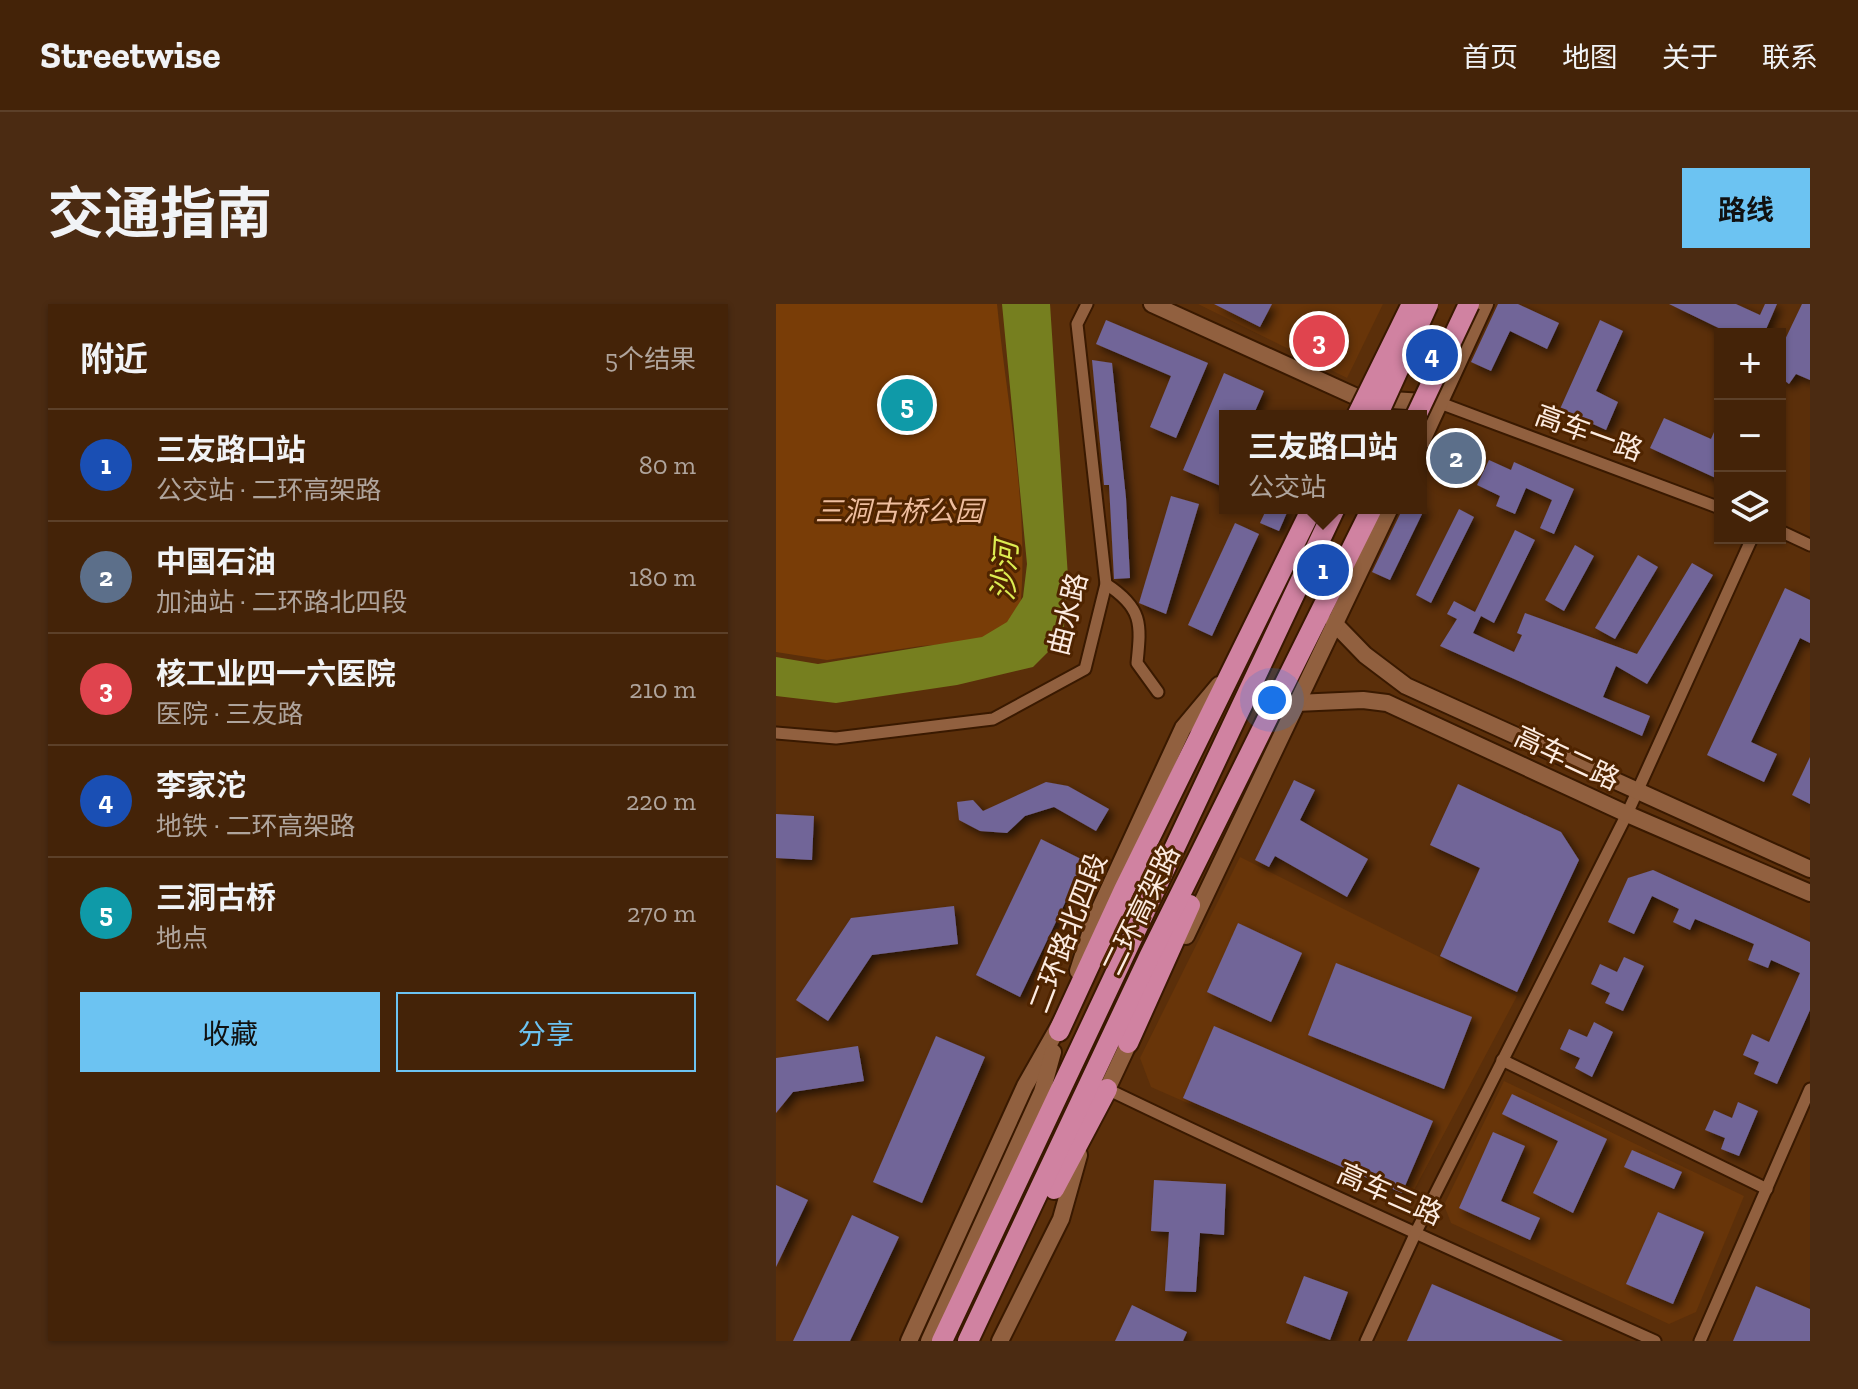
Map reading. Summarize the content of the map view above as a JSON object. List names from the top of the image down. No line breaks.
{"streets":{"highway":["二环高架路"],"main road":["高车二路","二环路北四段"],"street":["高车一路","曲水路","高车三路"]},"water":["沙河"],"parks":["三洞古桥公园"],"page":{"header":"Streetwise","nav":["首页","地图","关于","联系"],"title":"交通指南","buttons":["路线",["收藏","分享"]],"heading":["附近","5个结果"],"pins":["3","4","5","2","1"],"map_buttons":["+","−"],"list":[{"mark":"1","name":"三友路口站","note":"公交站 · 二环高架路","value":"80 m"},{"mark":"2","name":"中国石油","note":"加油站 · 二环路北四段","value":"180 m"},{"mark":"3","name":"核工业四一六医院","note":"医院 · 三友路","value":"210 m"},{"mark":"4","name":"李家沱","note":"地铁 · 二环高架路","value":"220 m"},{"mark":"5","name":"三洞古桥","note":"地点","value":"270 m"}],"popup":["三友路口站","公交站"]}}
